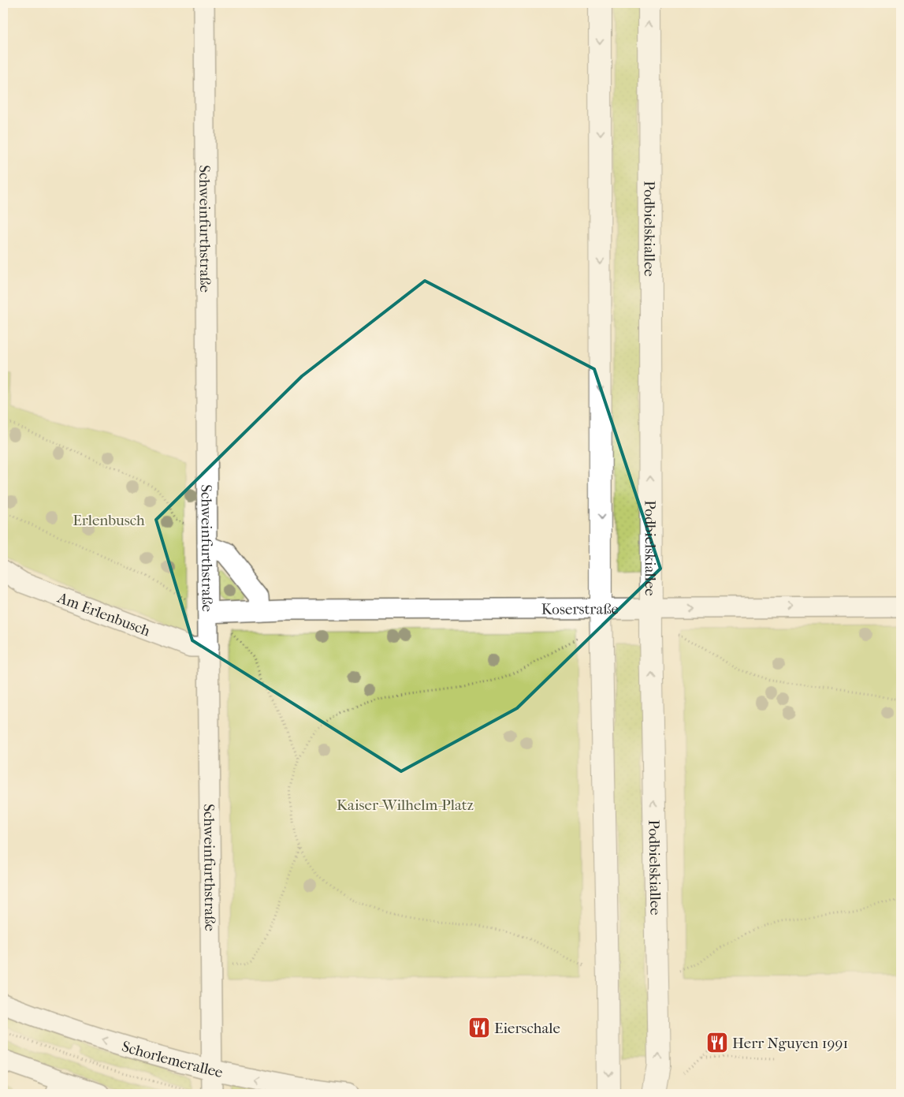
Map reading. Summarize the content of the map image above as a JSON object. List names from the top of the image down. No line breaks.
{"streets":{"street":["Schweinfurthstraße","Podbielskiallee","Koserstraße","Am Erlenbusch","Schorlemerallee"]},"crossings":[["Schweinfurthstraße","Koserstraße"],["Schweinfurthstraße","Am Erlenbusch"],["Schweinfurthstraße","Schorlemerallee"],["Podbielskiallee","Koserstraße"]],"one_way":["Koserstraße","Schorlemerallee"],"parks":["Erlenbusch","Kaiser-Wilhelm-Platz"],"places":{"restaurant":["Eierschale","Herr Nguyen 1991"]}}
